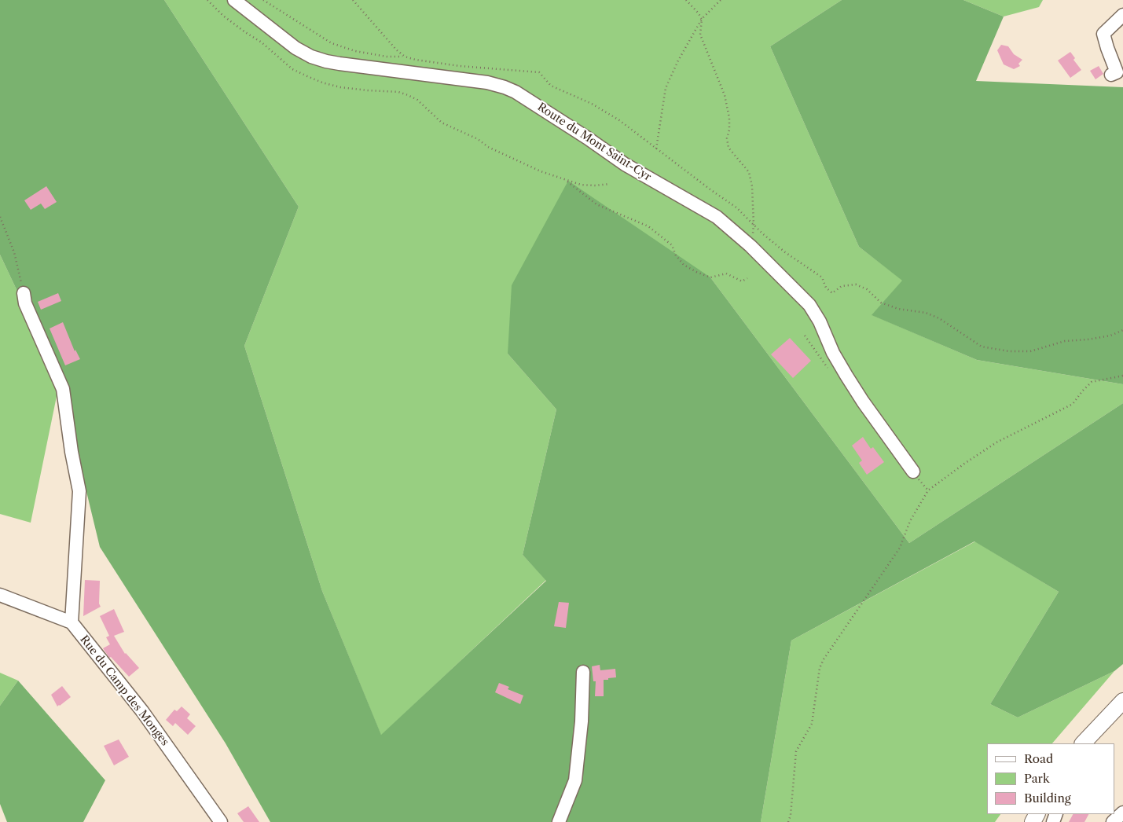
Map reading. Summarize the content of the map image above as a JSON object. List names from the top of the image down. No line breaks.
{"streets":{"street":["Route du Mont Saint-Cyr","Rue du Camp des Monges"]},"legend":["Road","Park","Building"]}
